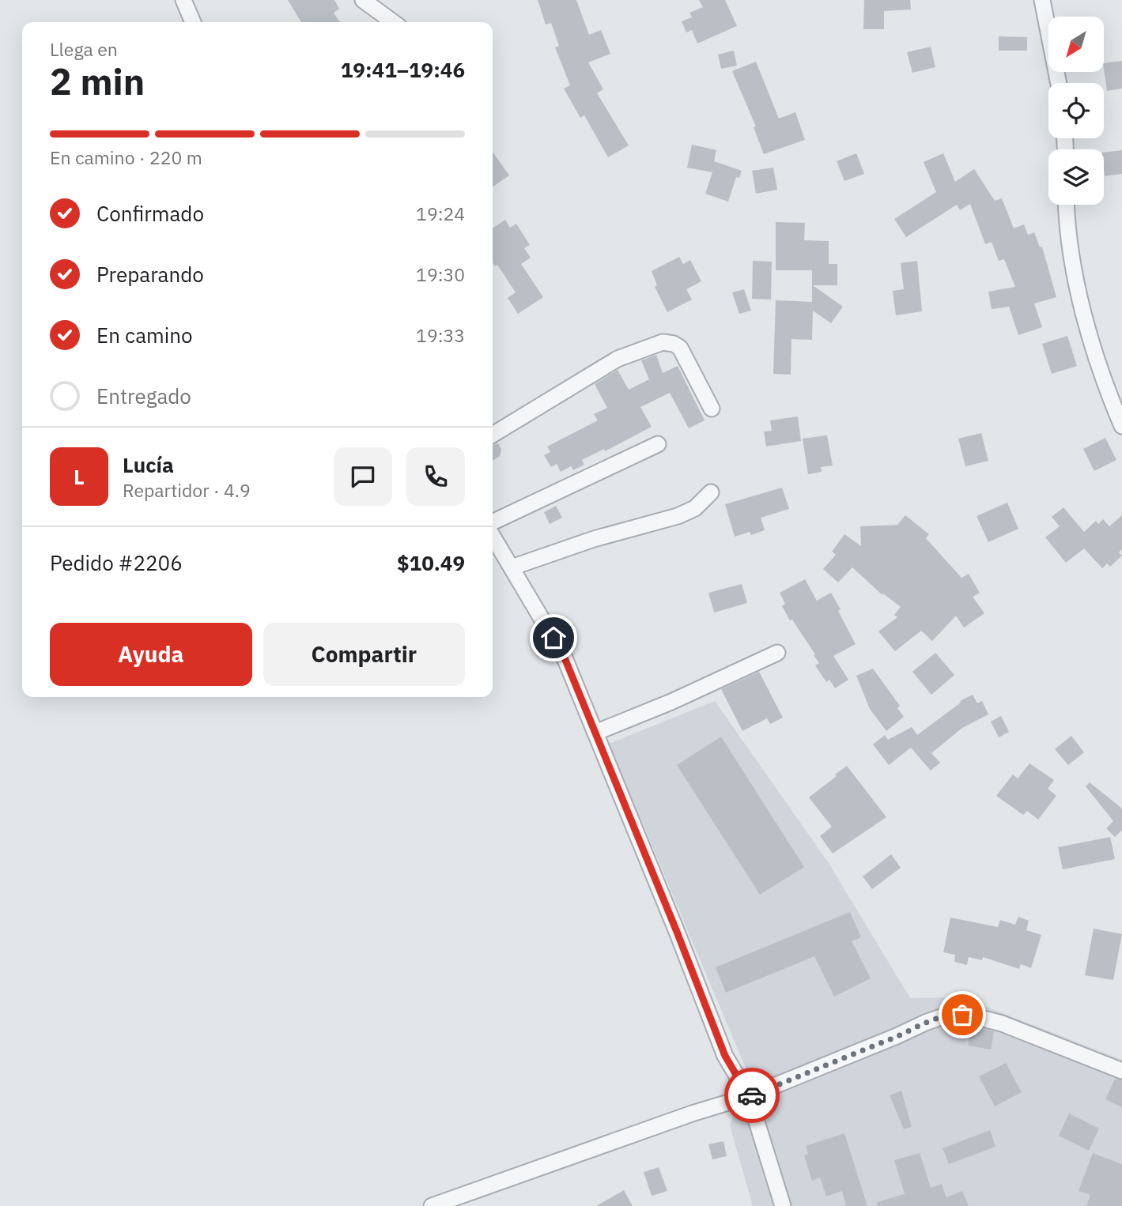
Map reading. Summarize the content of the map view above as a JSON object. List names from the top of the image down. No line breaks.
{"north":"bottom left","page":{"heading":["2 min","Llega en","19:41–19:46"],"panel":["Lucía","Repartidor · 4.9","Pedido #2206","$10.49"],"bar":"En camino · 220 m","list":[["Confirmado","19:24"],["Preparando","19:30"],["En camino","19:33"],"Entregado"],"round":"L","buttons":["Ayuda","Compartir"]}}
